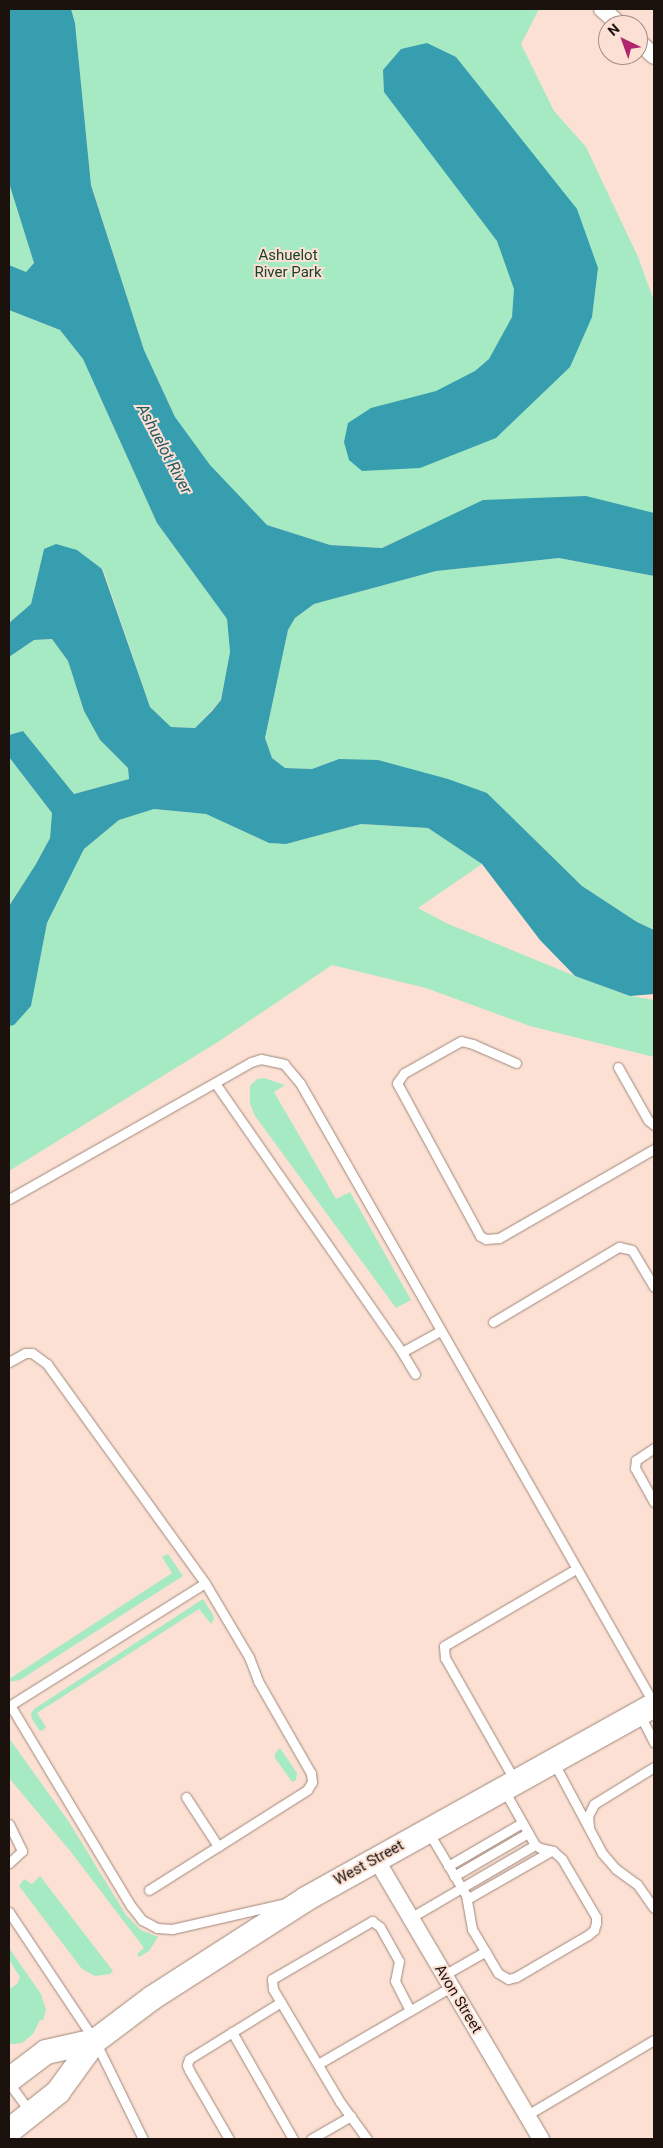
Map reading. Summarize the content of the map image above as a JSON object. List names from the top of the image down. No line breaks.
{"streets":{"street":["West Street","Avon Street"]},"crossings":[["West Street","Avon Street"]],"water":["Ashuelot River"],"parks":["Ashuelot River Park"],"north":"top left"}
